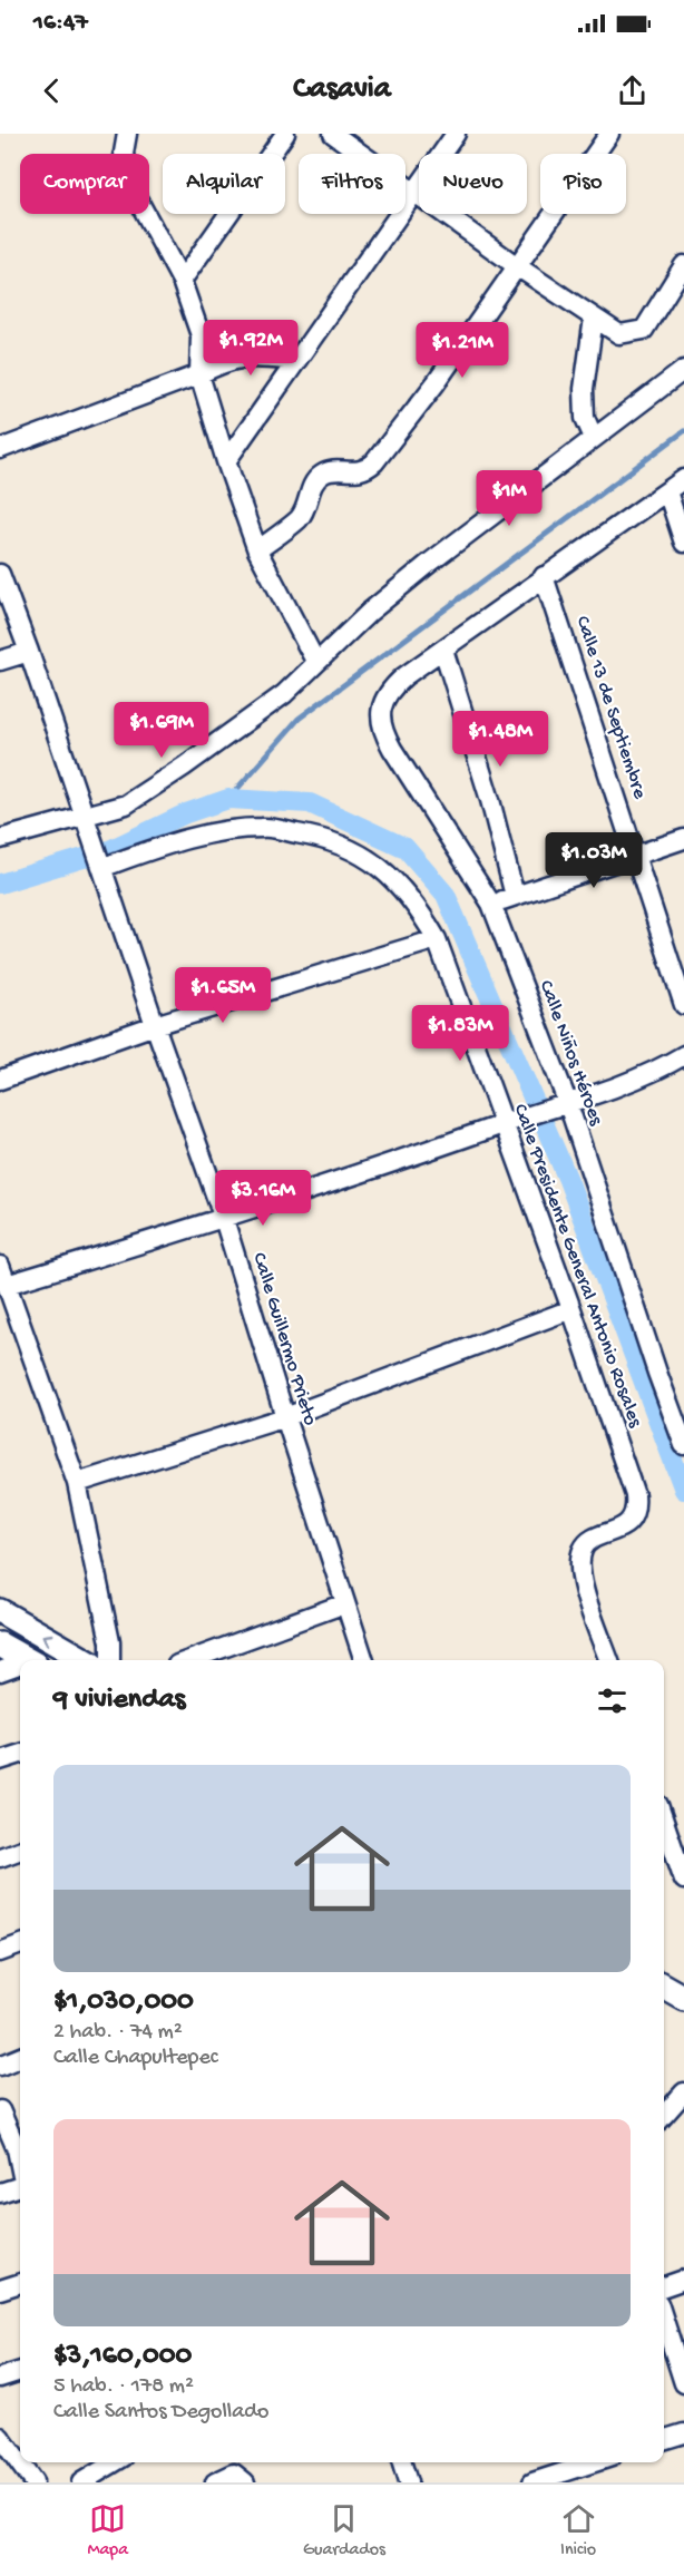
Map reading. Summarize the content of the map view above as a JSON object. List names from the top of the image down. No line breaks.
{"streets":{"street":["Calle 13 de Septiembre","Calle Niños Héroes","Calle Presidente General Antonio Rosales","Calle Guillermo Prieto"]},"crossings":[["Calle Presidente General Antonio Rosales","Calle Guillermo Prieto"]],"page":{"status":"16:47","header":"Casavia","chip":["Comprar","Alquilar","Filtros","Nuevo","Piso"],"price":["$1.92M","$1.21M","$1M","$1.69M","$1.48M","$1.03M","$1.65M","$1.83M","$3.16M"],"heading":"9 viviendas","list":[{"name":"$1,030,000","note":"2 hab. · 74 m² · Calle Chapultepec"},{"name":"$3,160,000","note":"5 hab. · 178 m² · Calle Santos Degollado"}],"tabs":["Mapa","Guardados","Inicio"]}}
